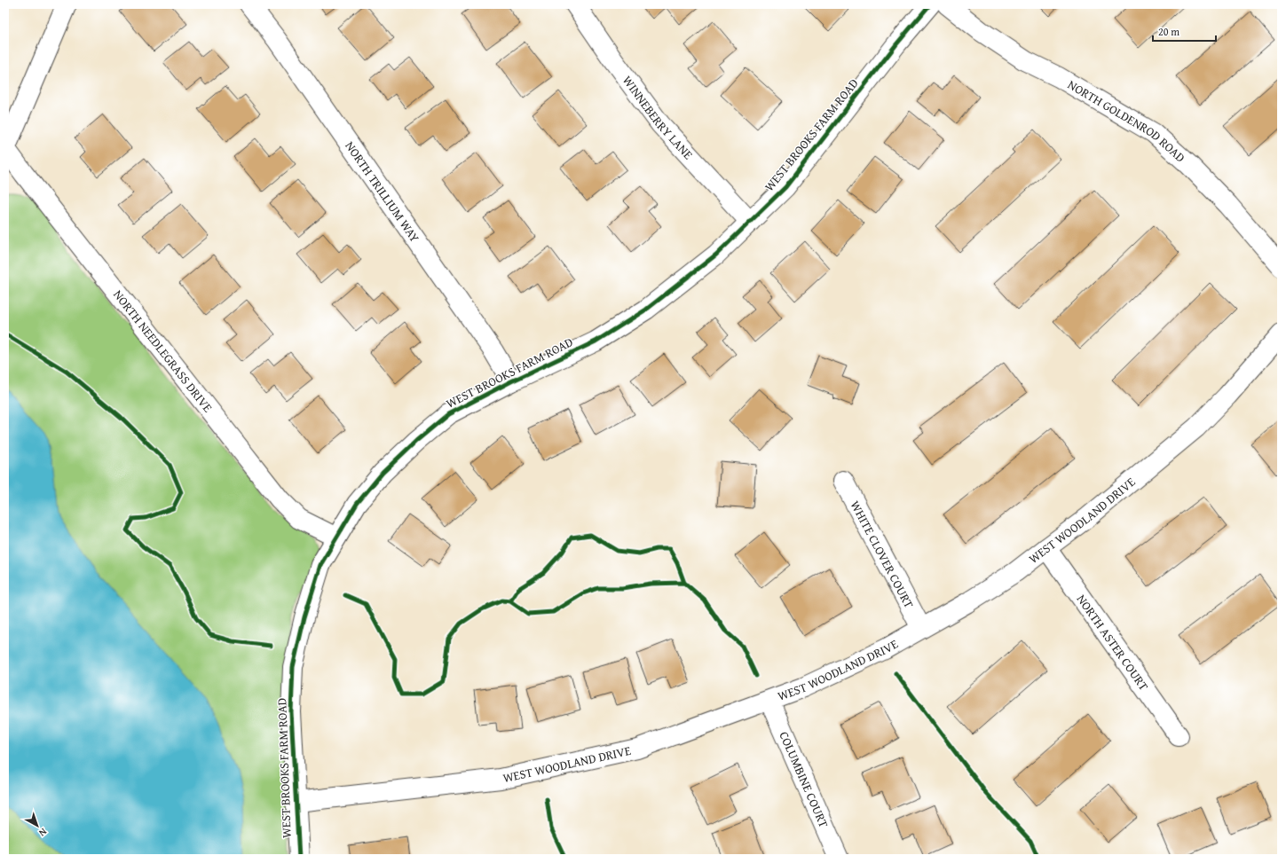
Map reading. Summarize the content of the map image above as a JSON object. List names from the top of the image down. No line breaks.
{"streets":{"street":["WINNEBERRY LANE","NORTH GOLDENROD ROAD","WEST BROOKS FARM ROAD","NORTH TRILLIUM WAY","NORTH NEEDLEGRASS DRIVE","WEST WOODLAND DRIVE","WHITE CLOVER COURT","NORTH ASTER COURT","COLUMBINE COURT"]},"crossings":[["WINNEBERRY LANE","WEST BROOKS FARM ROAD"],["WEST BROOKS FARM ROAD","NORTH TRILLIUM WAY"],["WEST BROOKS FARM ROAD","NORTH NEEDLEGRASS DRIVE"],["WEST BROOKS FARM ROAD","WEST WOODLAND DRIVE"],["WEST WOODLAND DRIVE","WHITE CLOVER COURT"],["WEST WOODLAND DRIVE","NORTH ASTER COURT"],["WEST WOODLAND DRIVE","COLUMBINE COURT"]],"scale_bar":"20 m","north":"bottom right"}
